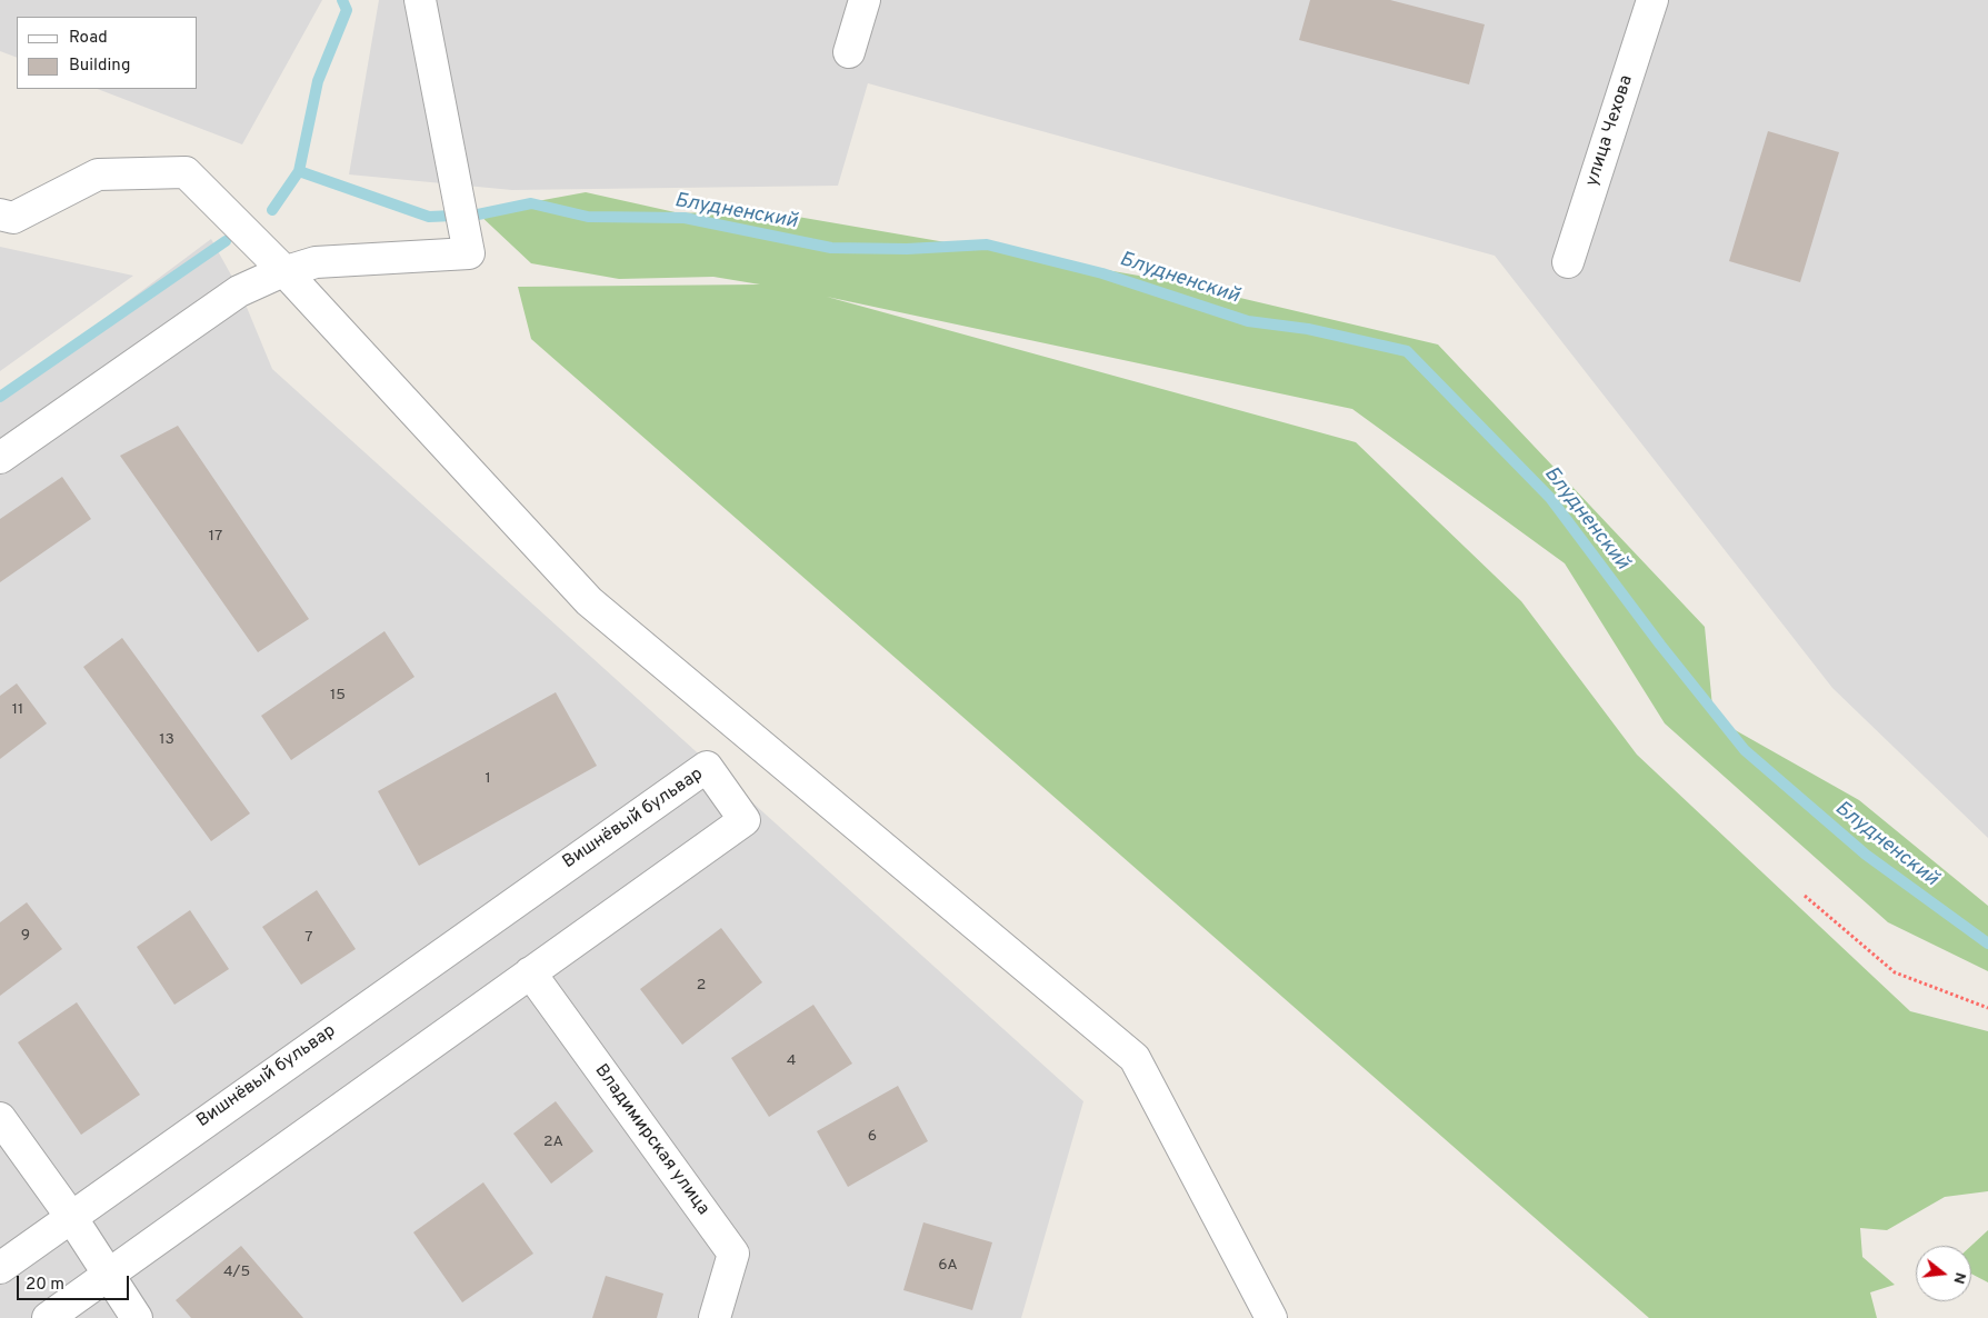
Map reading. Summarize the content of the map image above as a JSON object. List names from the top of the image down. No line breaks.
{"streets":{"street":["улица Чехова","Вишнёвый бульвар","Владимирская улица"]},"crossings":[["Вишнёвый бульвар","Владимирская улица"]],"water":["Блудненский"],"house_numbers":["17","15","11","13","1","9","7","2","4","6","2А","6А","4/5"],"legend":["Road","Building"],"scale_bar":"20 m","north":"right"}
